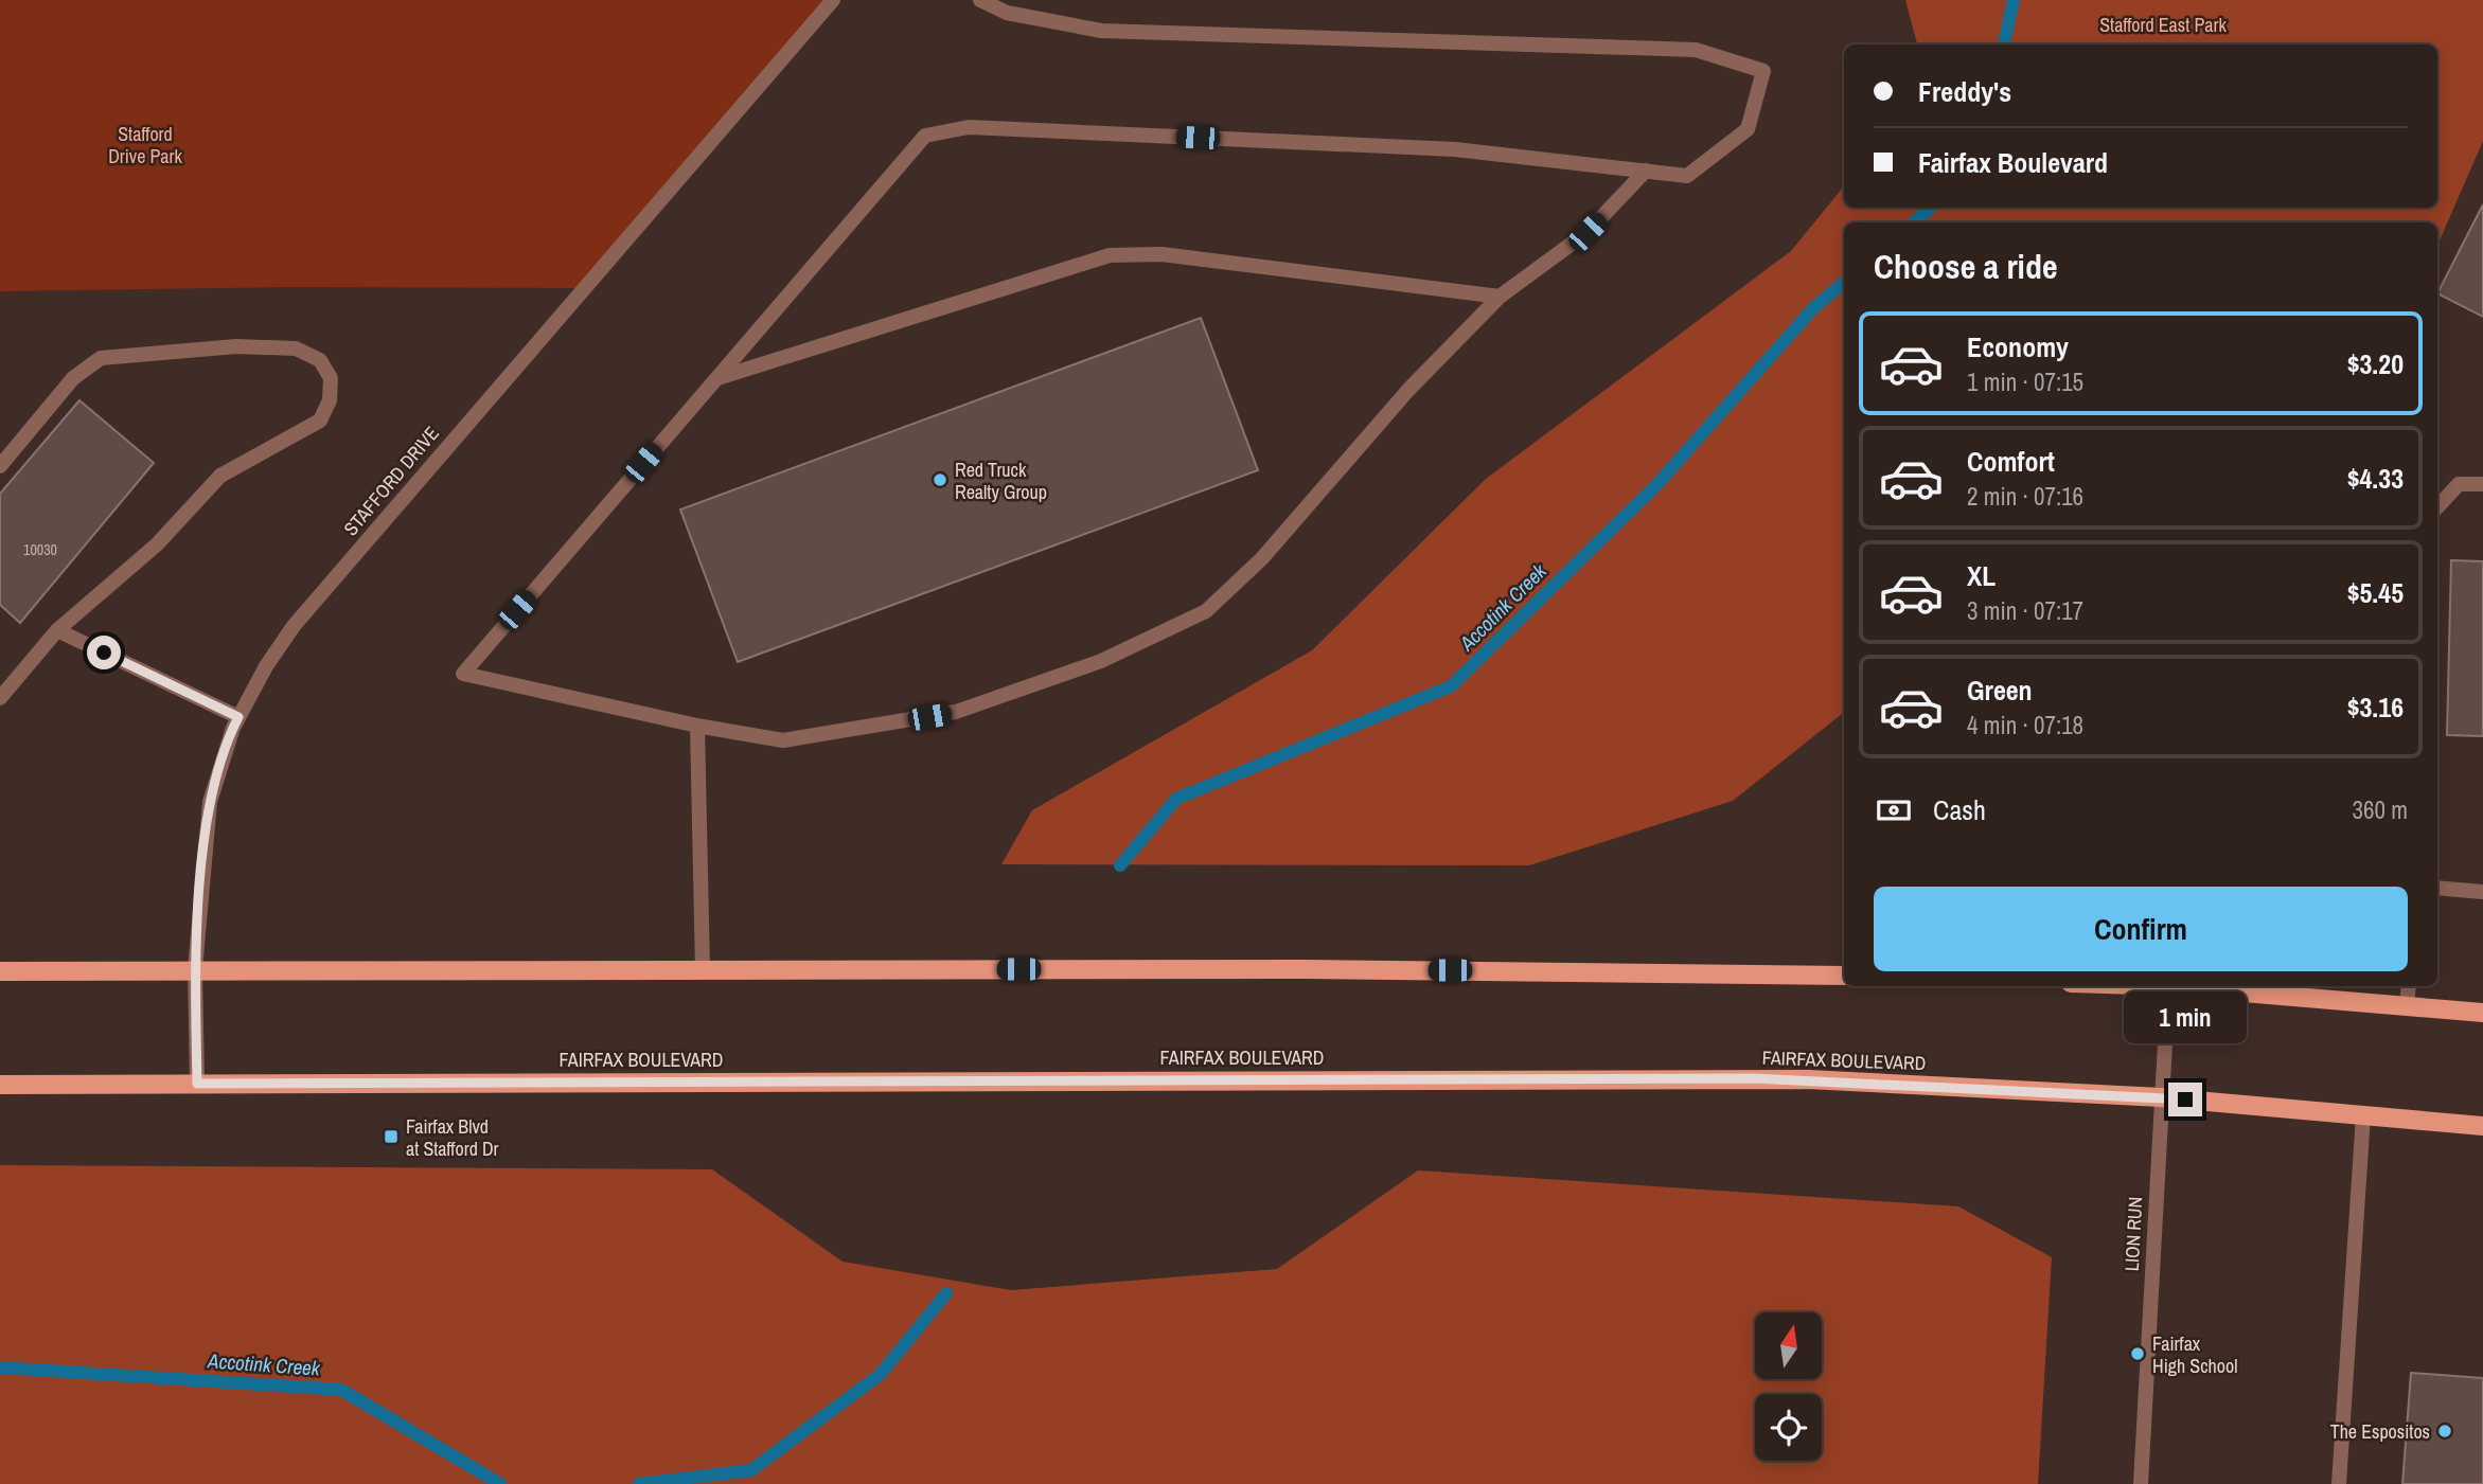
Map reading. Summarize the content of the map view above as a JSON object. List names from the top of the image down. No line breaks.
{"streets":{"main road":["FAIRFAX BOULEVARD"],"street":["STAFFORD DRIVE","LION RUN"]},"crossings":[["STAFFORD DRIVE","FAIRFAX BOULEVARD"],["FAIRFAX BOULEVARD","LION RUN"]],"water":["Accotink Creek"],"parks":["Stafford East Park","Stafford Drive Park"],"places":{"other":["Red Truck Realty Group","Fairfax High School","The Espositos"],"transit":["Fairfax Blvd at Stafford Dr"]},"house_numbers":["10030"],"north":"top","page":{"banner":["Freddy's","Fairfax Boulevard"],"heading":"Choose a ride","list":[{"name":"Economy","note":"1 min · 07:15","value":"$3.20"},{"name":"Comfort","note":"2 min · 07:16","value":"$4.33"},{"name":"XL","note":"3 min · 07:17","value":"$5.45"},{"name":"Green","note":"4 min · 07:18","value":"$3.16"}],"pay":["Cash","360 m"],"buttons":"Confirm","bubble":"1 min"}}
